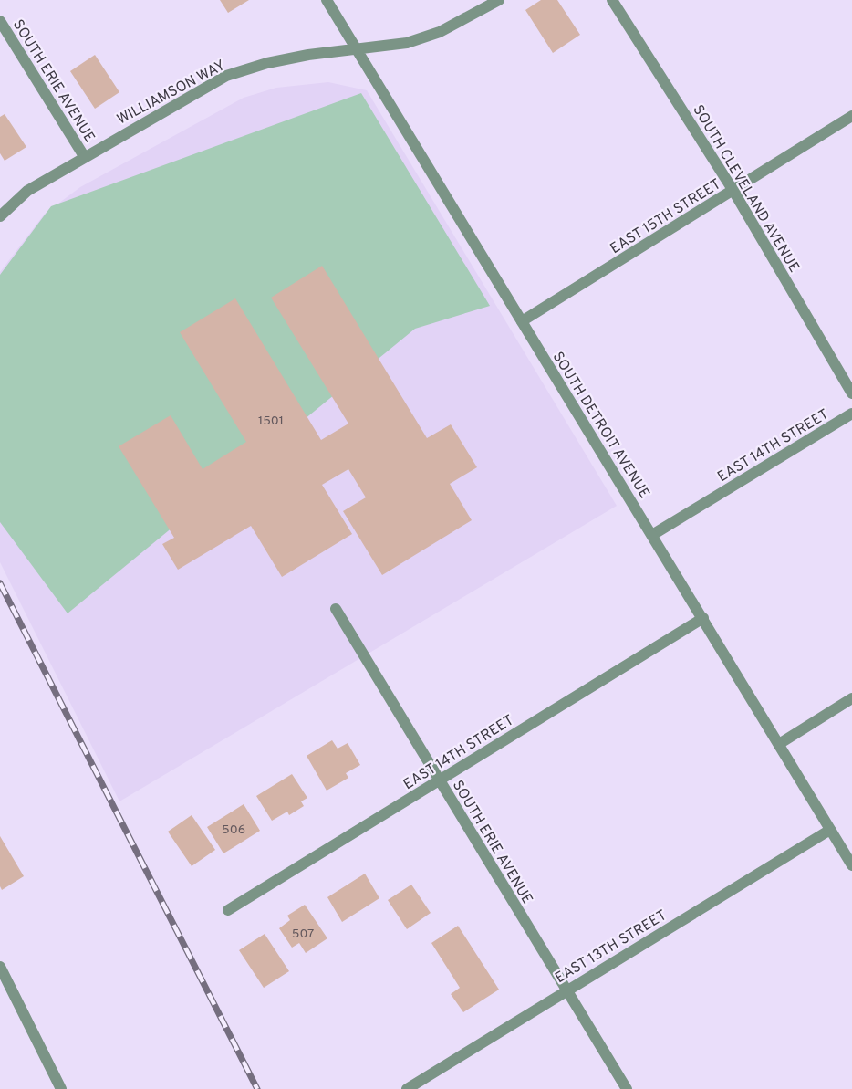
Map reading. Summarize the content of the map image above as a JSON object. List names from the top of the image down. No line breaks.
{"streets":{"street":["SOUTH ERIE AVENUE","WILLIAMSON WAY","SOUTH CLEVELAND AVENUE","EAST 15TH STREET","SOUTH DETROIT AVENUE","EAST 14TH STREET","EAST 13TH STREET"]},"crossings":[["SOUTH ERIE AVENUE","WILLIAMSON WAY"],["SOUTH ERIE AVENUE","EAST 14TH STREET"],["SOUTH ERIE AVENUE","EAST 13TH STREET"],["WILLIAMSON WAY","SOUTH DETROIT AVENUE"],["SOUTH CLEVELAND AVENUE","EAST 15TH STREET"],["EAST 15TH STREET","SOUTH DETROIT AVENUE"],["SOUTH DETROIT AVENUE","EAST 14TH STREET"],["SOUTH DETROIT AVENUE","EAST 13TH STREET"]],"house_numbers":["1501","506","507"]}
